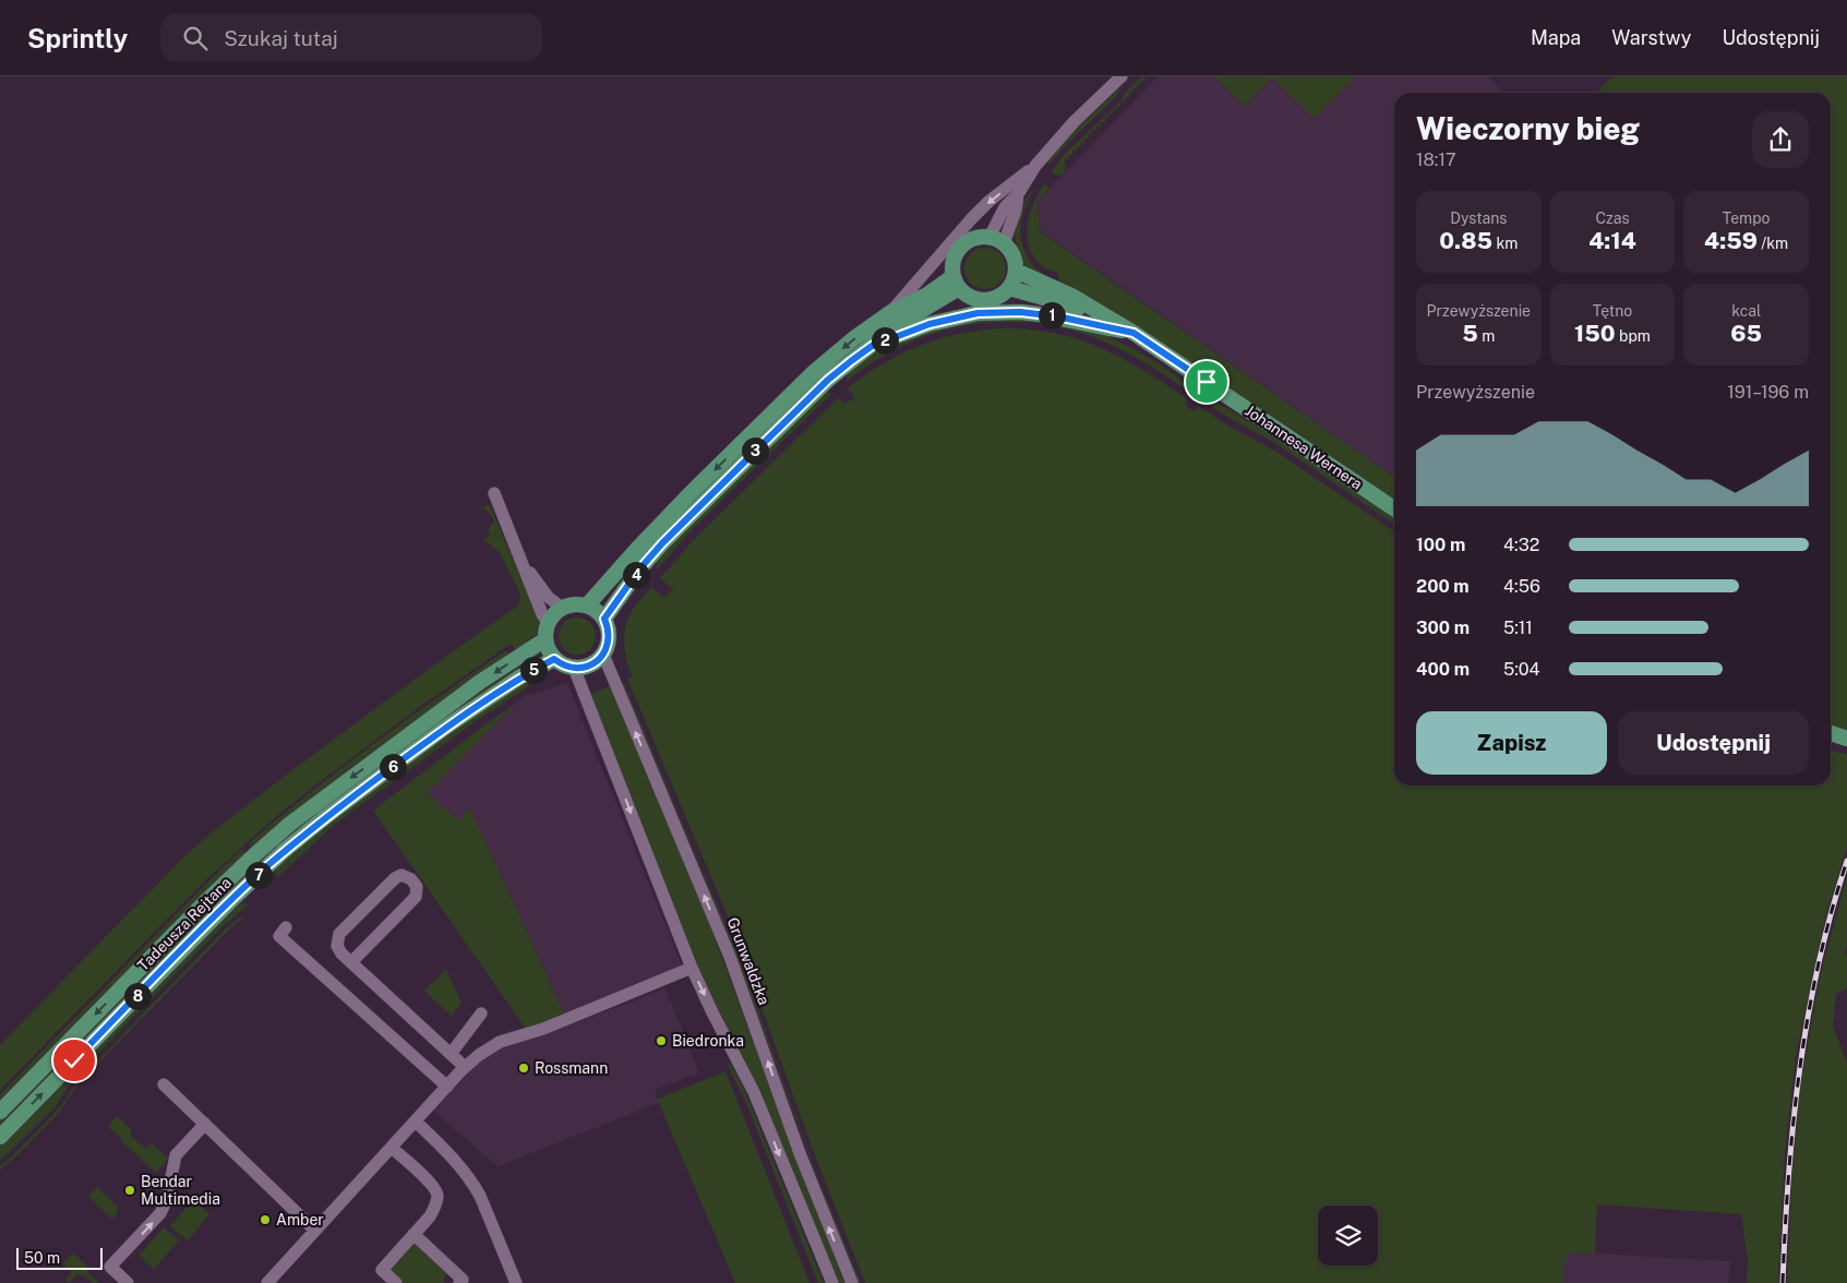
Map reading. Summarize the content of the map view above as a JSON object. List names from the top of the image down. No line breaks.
{"streets":{"main road":["Johannesa Wernera","Tadeusza Rejtana"],"street":["Grunwaldzka"]},"crossings":[["Tadeusza Rejtana","Grunwaldzka"]],"places":["Biedronka","Rossmann","Bendar Multimedia","Amber"],"scale_bar":"50 m","page":{"header":"Sprintly","search":"Szukaj tutaj","nav":["Mapa","Warstwy","Udostępnij"],"heading":["Wieczorny bieg","18:17"],"stats":[["Dystans","0.85 km"],["Czas","4:14"],["Tempo","4:59 /km"],["Przewyższenie","5 m"],["Tętno","150 bpm"],["kcal","65"]],"pins":["1","2","3","4","5","6","7","8"],"chart":["Przewyższenie","191–196 m"],"list":[{"name":"100 m","note":"4:32"},{"name":"200 m","note":"4:56"},{"name":"300 m","note":"5:11"},{"name":"400 m","note":"5:04"}],"buttons":["Zapisz","Udostępnij"],"scale":"50 m"}}
